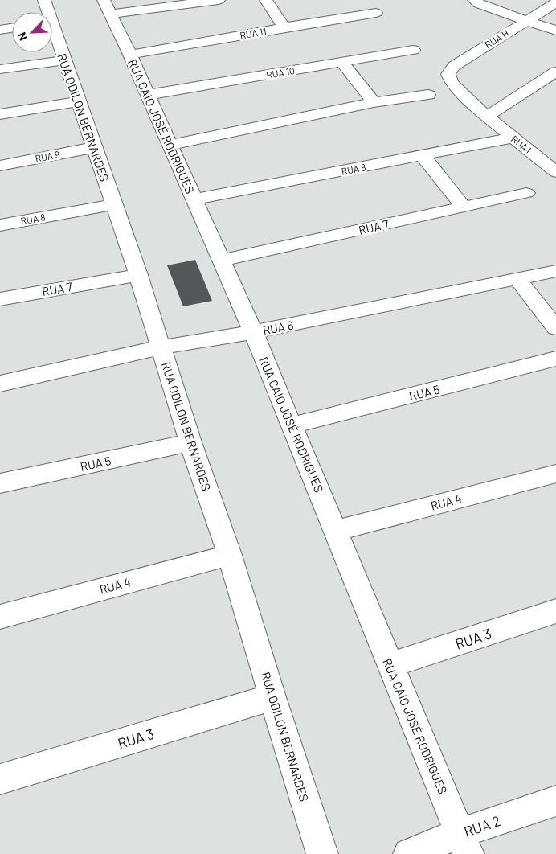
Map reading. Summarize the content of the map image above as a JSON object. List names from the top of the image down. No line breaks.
{"streets":{"street":["RUA 11","RUA H","RUA 10","RUA ODILON BERNARDES","RUA CAIO JOSÉ RODRIGUES","RUA I","RUA 9","RUA 8","RUA 7","RUA 6","RUA 5","RUA 4","RUA 3","RUA 2"]},"crossings":[["RUA 11","RUA CAIO JOSÉ RODRIGUES"],["RUA H","RUA I"],["RUA 10","RUA CAIO JOSÉ RODRIGUES"],["RUA ODILON BERNARDES","RUA 9"],["RUA ODILON BERNARDES","RUA 8"],["RUA ODILON BERNARDES","RUA 7"],["RUA ODILON BERNARDES","RUA 6"],["RUA ODILON BERNARDES","RUA 5"],["RUA ODILON BERNARDES","RUA 4"],["RUA ODILON BERNARDES","RUA 3"],["RUA CAIO JOSÉ RODRIGUES","RUA 8"],["RUA CAIO JOSÉ RODRIGUES","RUA 7"],["RUA CAIO JOSÉ RODRIGUES","RUA 6"],["RUA CAIO JOSÉ RODRIGUES","RUA 5"],["RUA CAIO JOSÉ RODRIGUES","RUA 4"],["RUA CAIO JOSÉ RODRIGUES","RUA 3"],["RUA CAIO JOSÉ RODRIGUES","RUA 2"],["RUA I","RUA 8"]],"north":"bottom left"}
